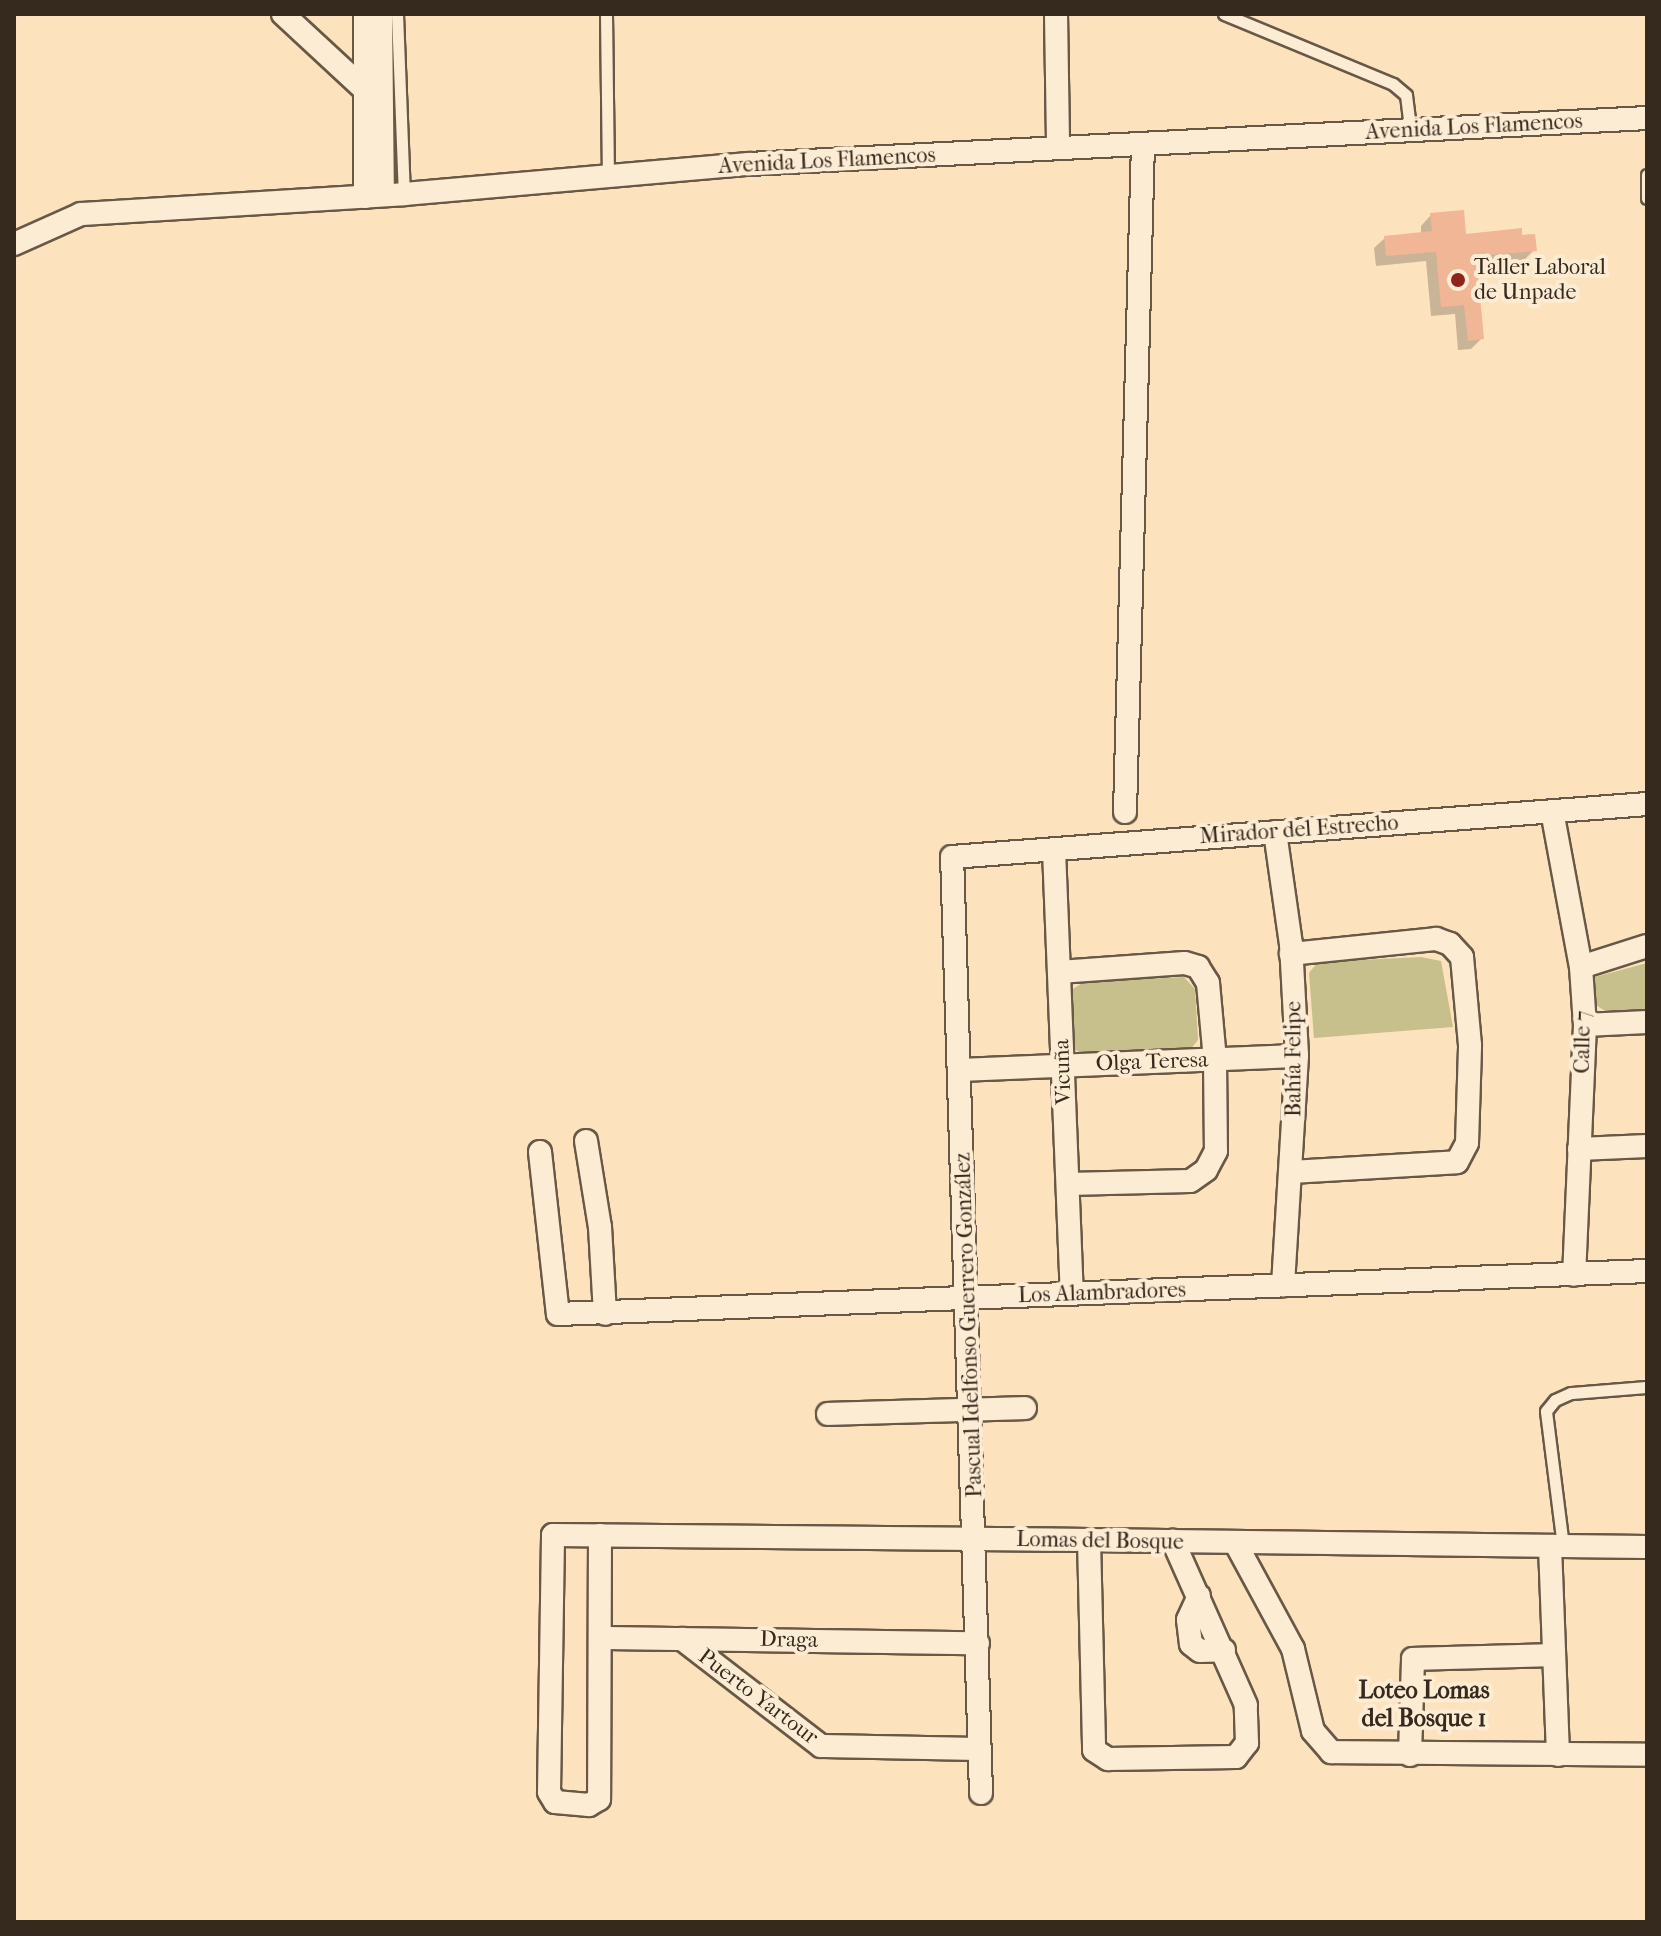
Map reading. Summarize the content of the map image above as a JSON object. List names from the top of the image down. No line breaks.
{"streets":{"street":["Avenida Los Flamencos","Mirador del Estrecho","Calle 7","Bahía Felipe","Olga Teresa","Vicuña","Los Alambradores","Pascual Idelfonso Guerrero González","Lomas del Bosque","Draga","Puerto Yartour"]},"crossings":[["Mirador del Estrecho","Calle 7"],["Mirador del Estrecho","Bahía Felipe"],["Mirador del Estrecho","Vicuña"],["Mirador del Estrecho","Pascual Idelfonso Guerrero González"],["Calle 7","Los Alambradores"],["Bahía Felipe","Olga Teresa"],["Bahía Felipe","Los Alambradores"],["Olga Teresa","Vicuña"],["Olga Teresa","Pascual Idelfonso Guerrero González"],["Vicuña","Los Alambradores"],["Los Alambradores","Pascual Idelfonso Guerrero González"],["Pascual Idelfonso Guerrero González","Lomas del Bosque"],["Pascual Idelfonso Guerrero González","Draga"],["Pascual Idelfonso Guerrero González","Puerto Yartour"],["Lomas del Bosque","Draga"],["Draga","Puerto Yartour"]],"districts":["Loteo Lomas del Bosque 1"],"places":["Taller Laboral de Unpade"]}
